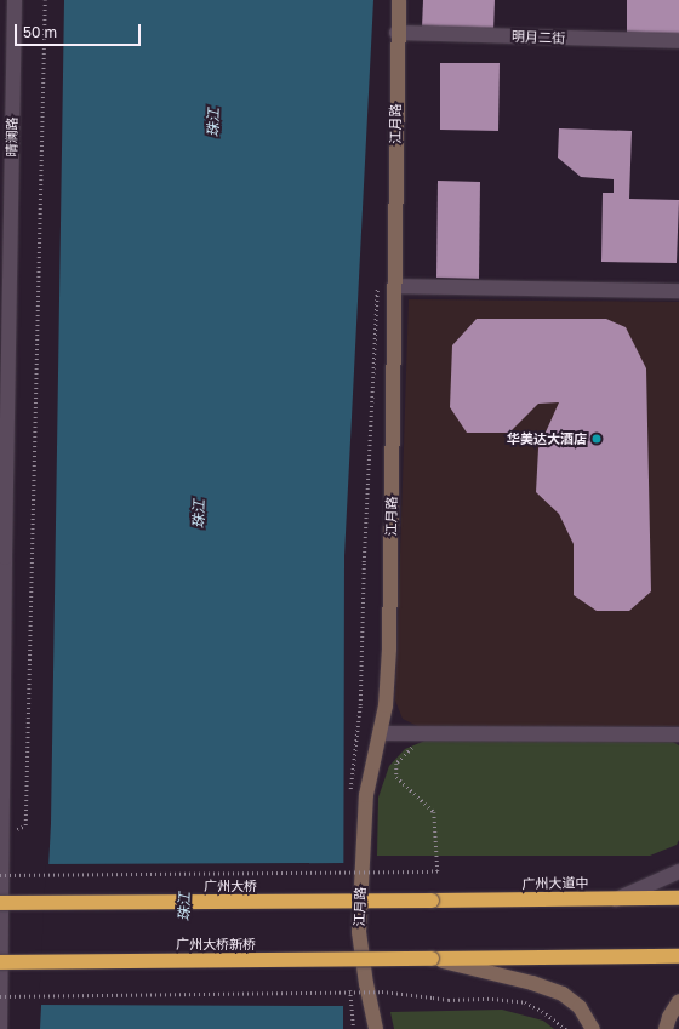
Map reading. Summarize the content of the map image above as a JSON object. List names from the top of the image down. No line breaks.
{"streets":{"highway":["广州大道中","广州大桥","广州大桥新桥"],"street":["明月二街","江月路","晴澜路"]},"crossings":[["明月二街","江月路"],["广州大道中","广州大桥"]],"water":["珠江"],"places":["华美达大酒店"],"scale_bar":"50 m"}
